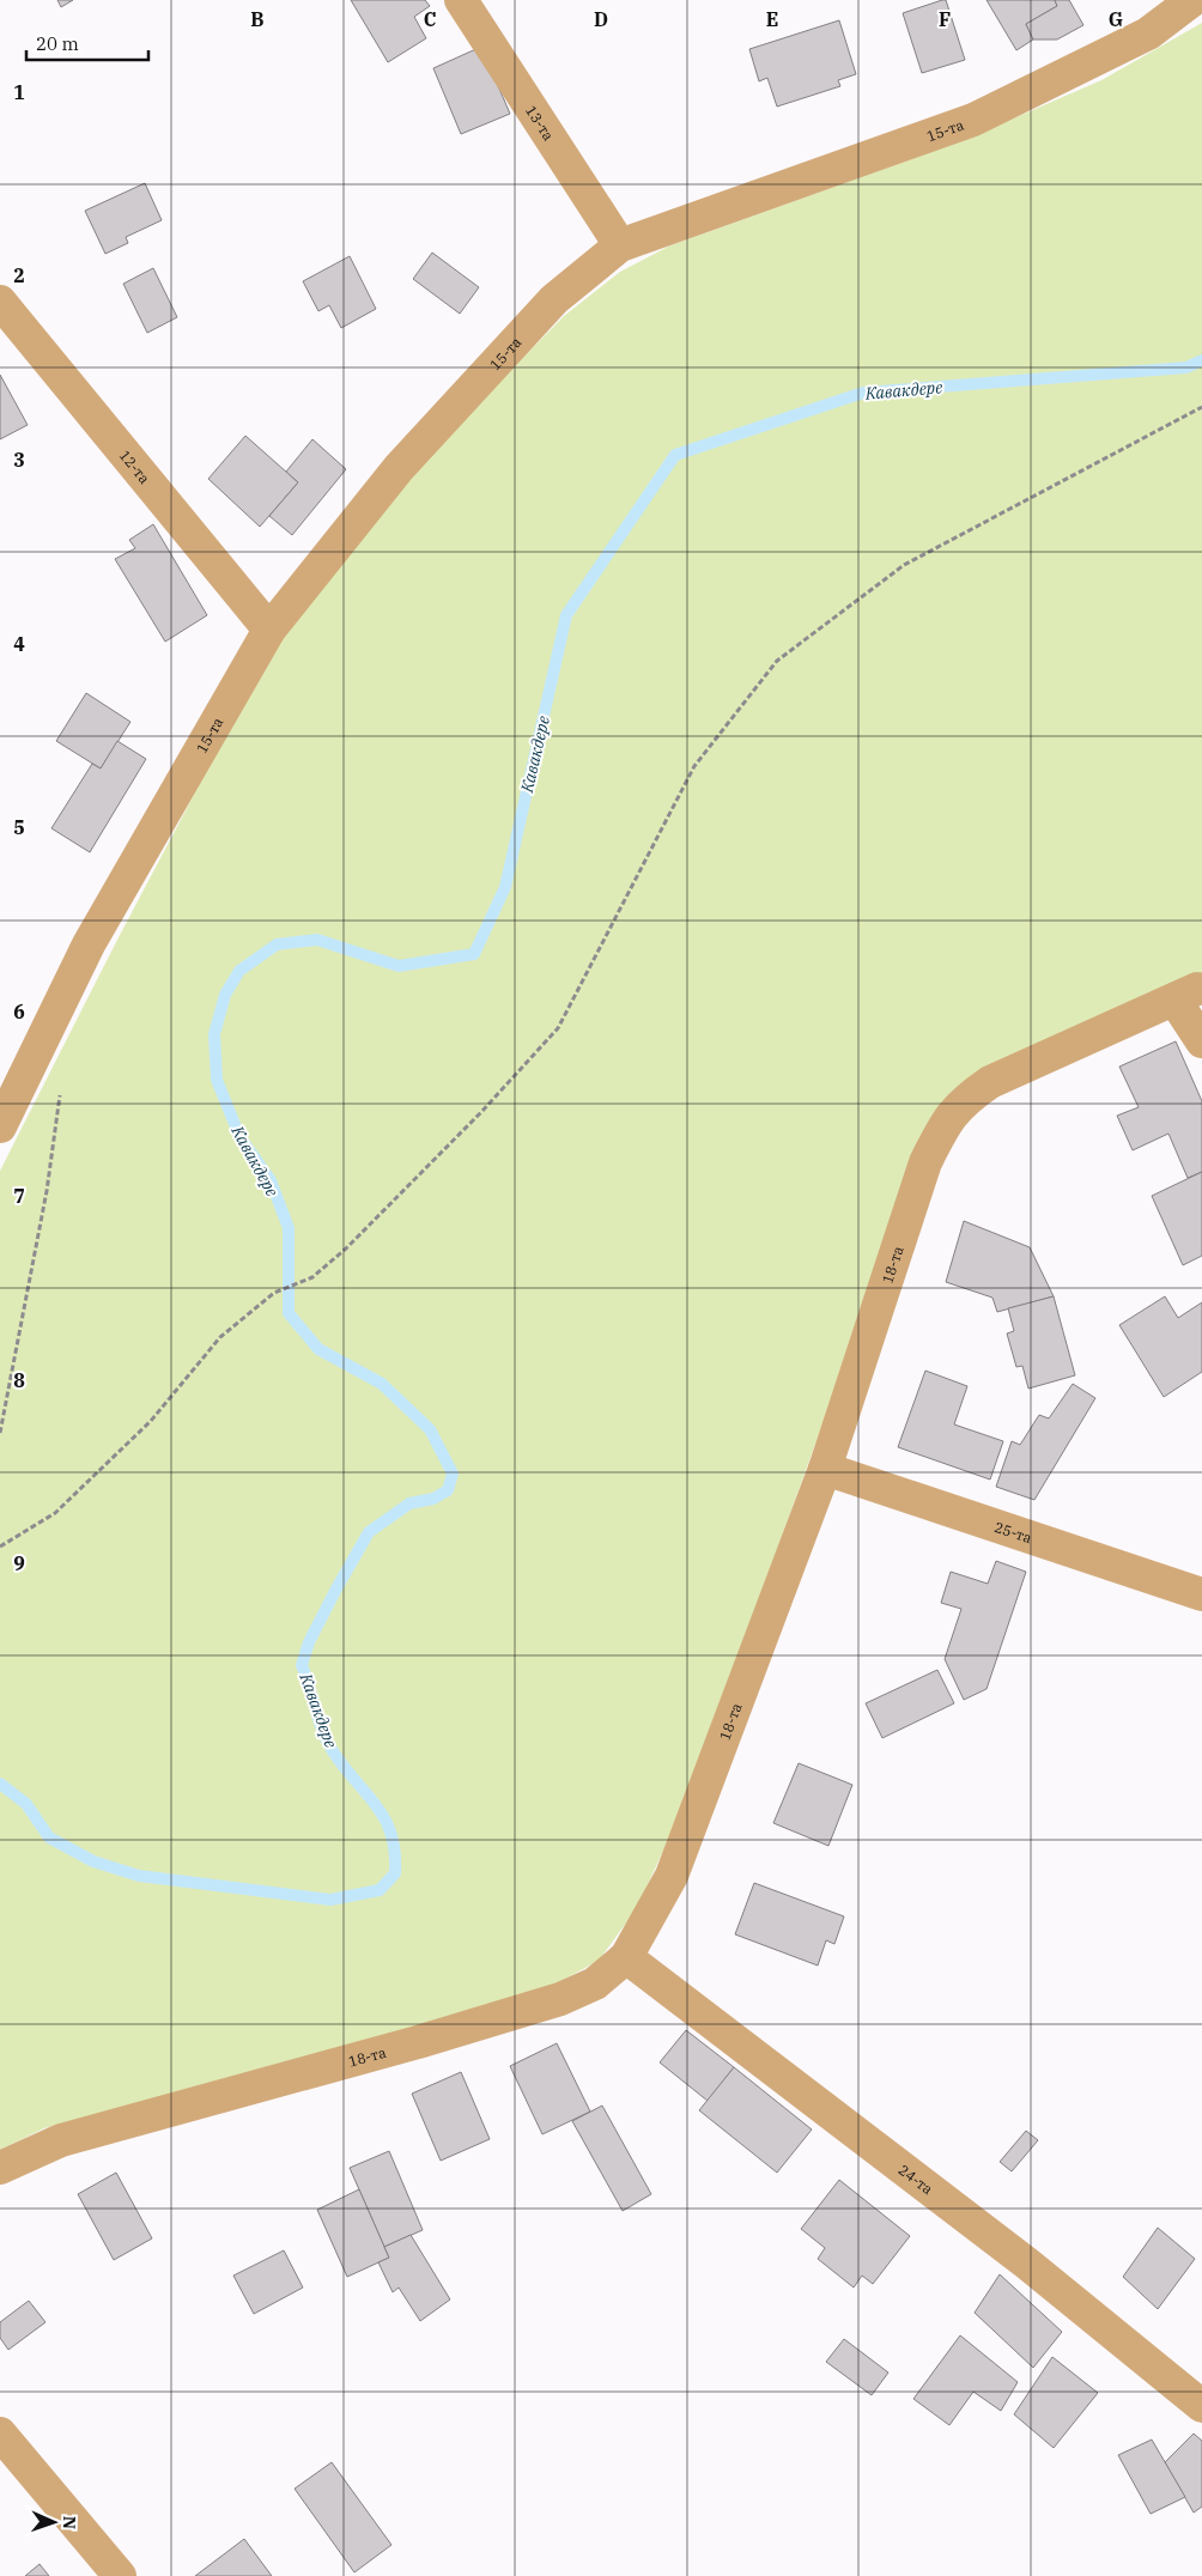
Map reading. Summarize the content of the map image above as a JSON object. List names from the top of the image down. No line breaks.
{"streets":{"street":["13-та","15-та","12-та","18-та","25-та","24-та"]},"crossings":[["13-та","15-та"],["15-та","12-та"],["18-та","25-та"],["18-та","24-та"]],"water":["Кавакдере"],"scale_bar":"20 m","north":"right","grid":{"columns":["B","C","D","E","F","G"],"rows":["1","2","3","4","5","6","7","8","9"]}}
